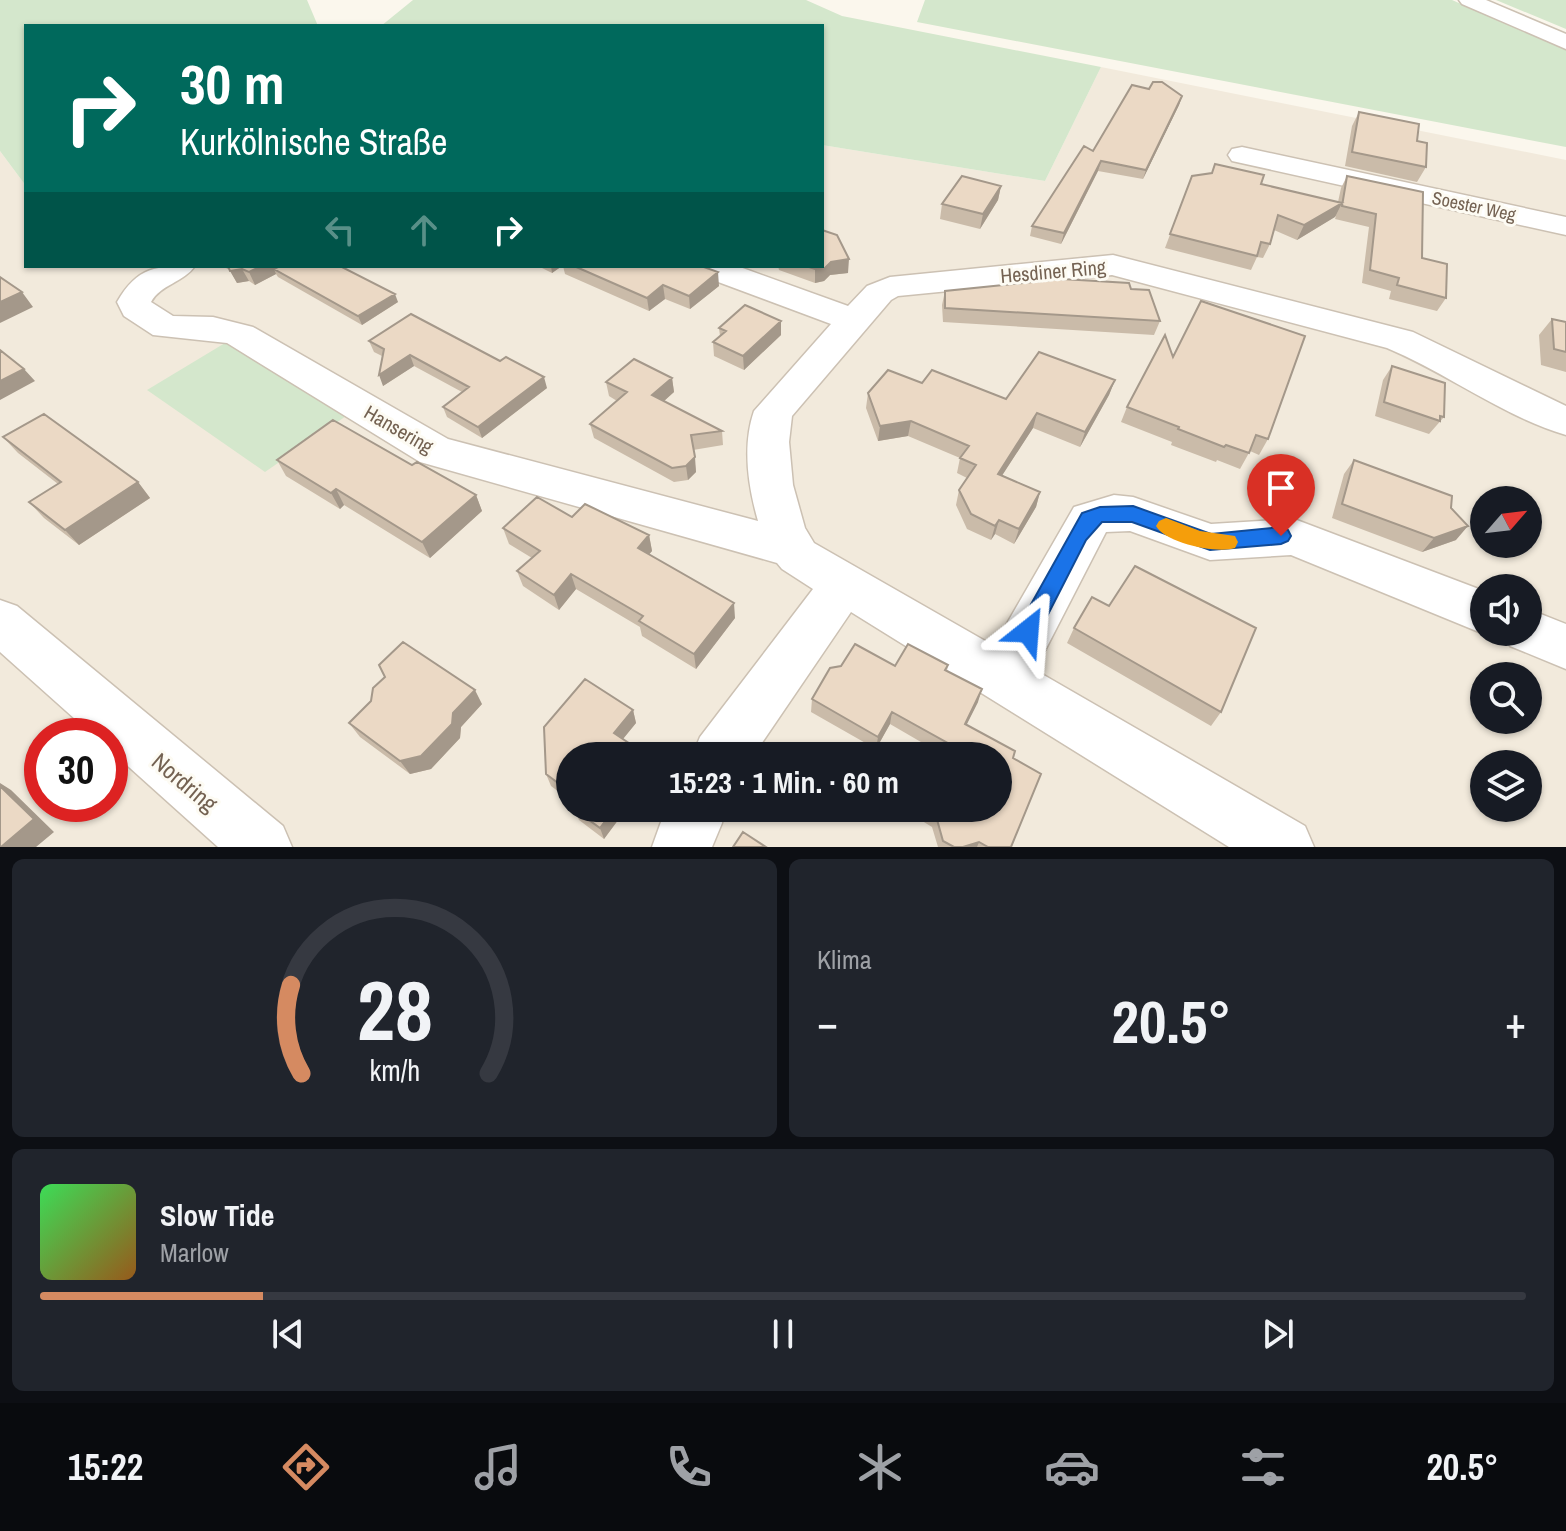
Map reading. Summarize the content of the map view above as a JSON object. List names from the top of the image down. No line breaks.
{"streets":{"street":["Soester Weg","Hesdiner Ring","Hansering","Nordring"]},"crossings":[["Hesdiner Ring","Hansering"]],"north":"top right","page":{"turn":["30 m","Kurkölnische Straße"],"limit":"30","trip":"15:23 · 1 Min. · 60 m","tile":"Klima","heat":["−","20.5°","+"],"song":["Slow Tide","Marlow"],"tabs":["15:22","20.5°"],"gauge":["28","km/h"]}}
